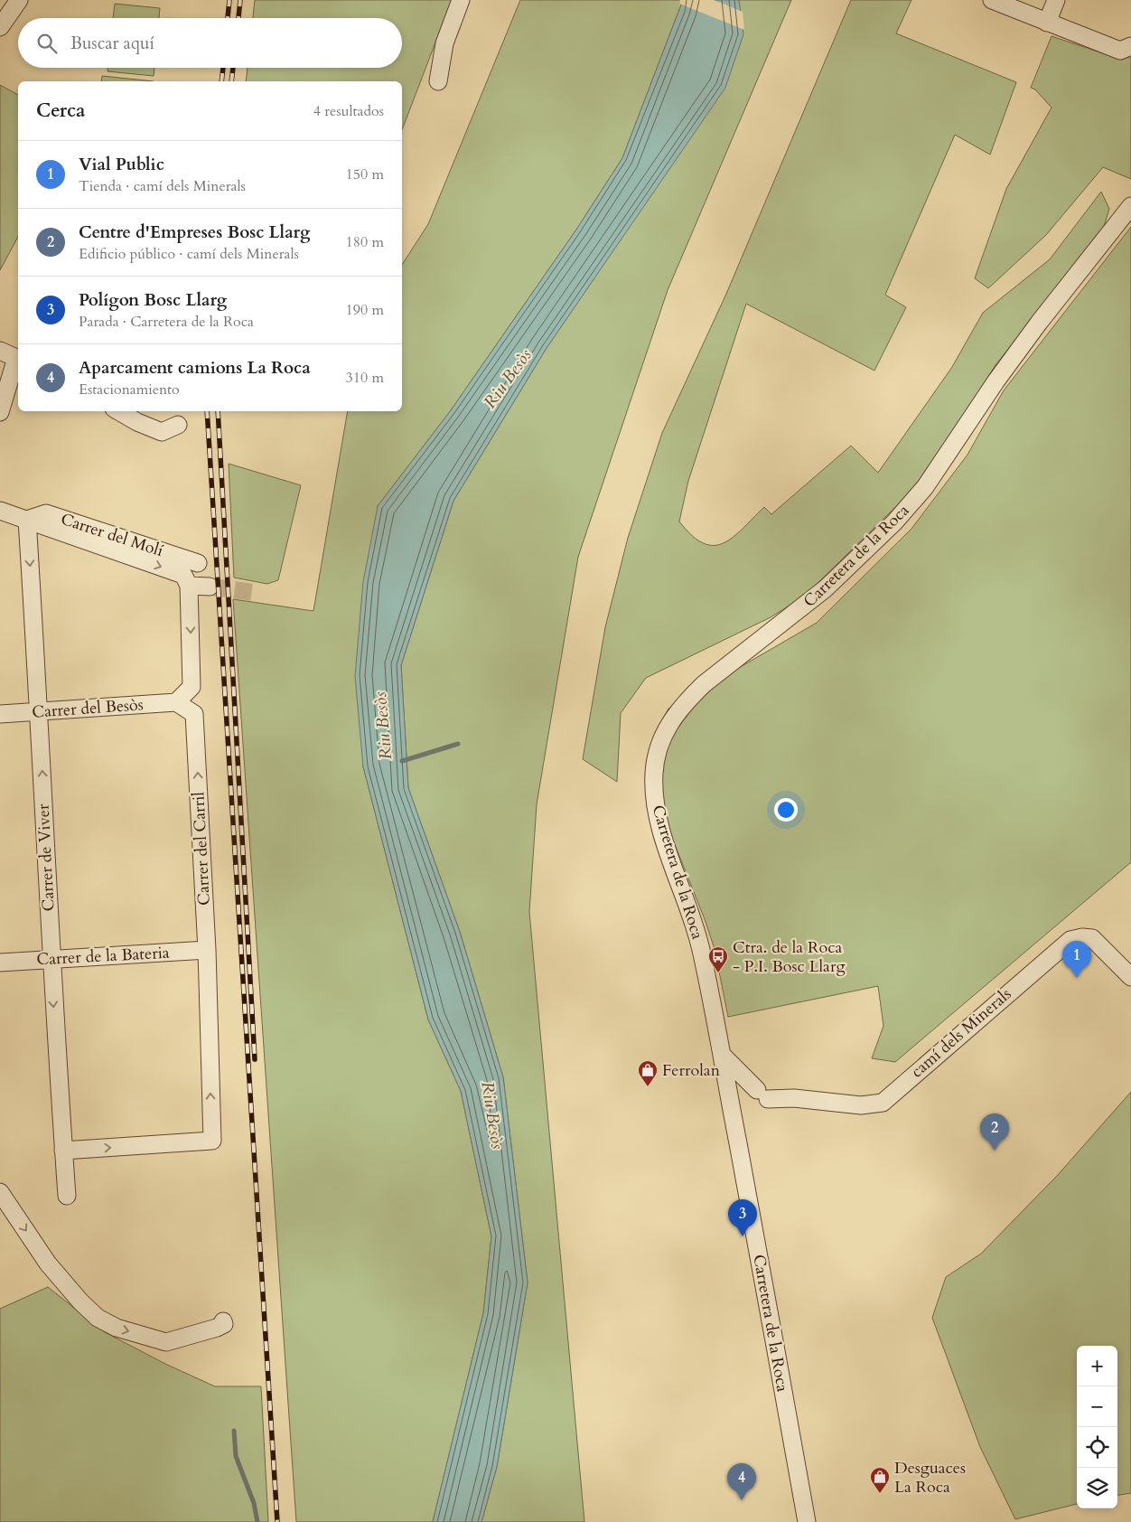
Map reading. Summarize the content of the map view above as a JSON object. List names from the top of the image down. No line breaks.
{"streets":{"street":["Carrer del Molí","Carretera de la Roca","Carrer del Besòs","Carrer del Carril","Carrer de Viver","Carrer de la Bateria","camí dels Minerals"]},"crossings":[["Carrer del Molí","Carrer de Viver"],["Carretera de la Roca","camí dels Minerals"],["Carrer del Besòs","Carrer del Carril"],["Carrer del Besòs","Carrer de Viver"],["Carrer del Carril","Carrer de Viver"],["Carrer del Carril","Carrer de la Bateria"],["Carrer de Viver","Carrer de la Bateria"]],"water":["Riu Besòs"],"places":{"bus stop":["Ctra. de la Roca - P.I. Bosc Llarg"],"shop":["Ferrolan","Desguaces La Roca"]},"page":{"search":"Buscar aquí","heading":["Cerca","4 resultados"],"list":[{"mark":"1","name":"Vial Public","note":"Tienda · camí dels Minerals","value":"150 m"},{"mark":"2","name":"Centre d'Empreses Bosc Llarg","note":"Edificio público · camí dels Minerals","value":"180 m"},{"mark":"3","name":"Polígon Bosc Llarg","note":"Parada · Carretera de la Roca","value":"190 m"},{"mark":"4","name":"Aparcament camions La Roca","note":"Estacionamiento","value":"310 m"}],"pins":["1","2","3","4"],"map_buttons":["+","−"]}}
